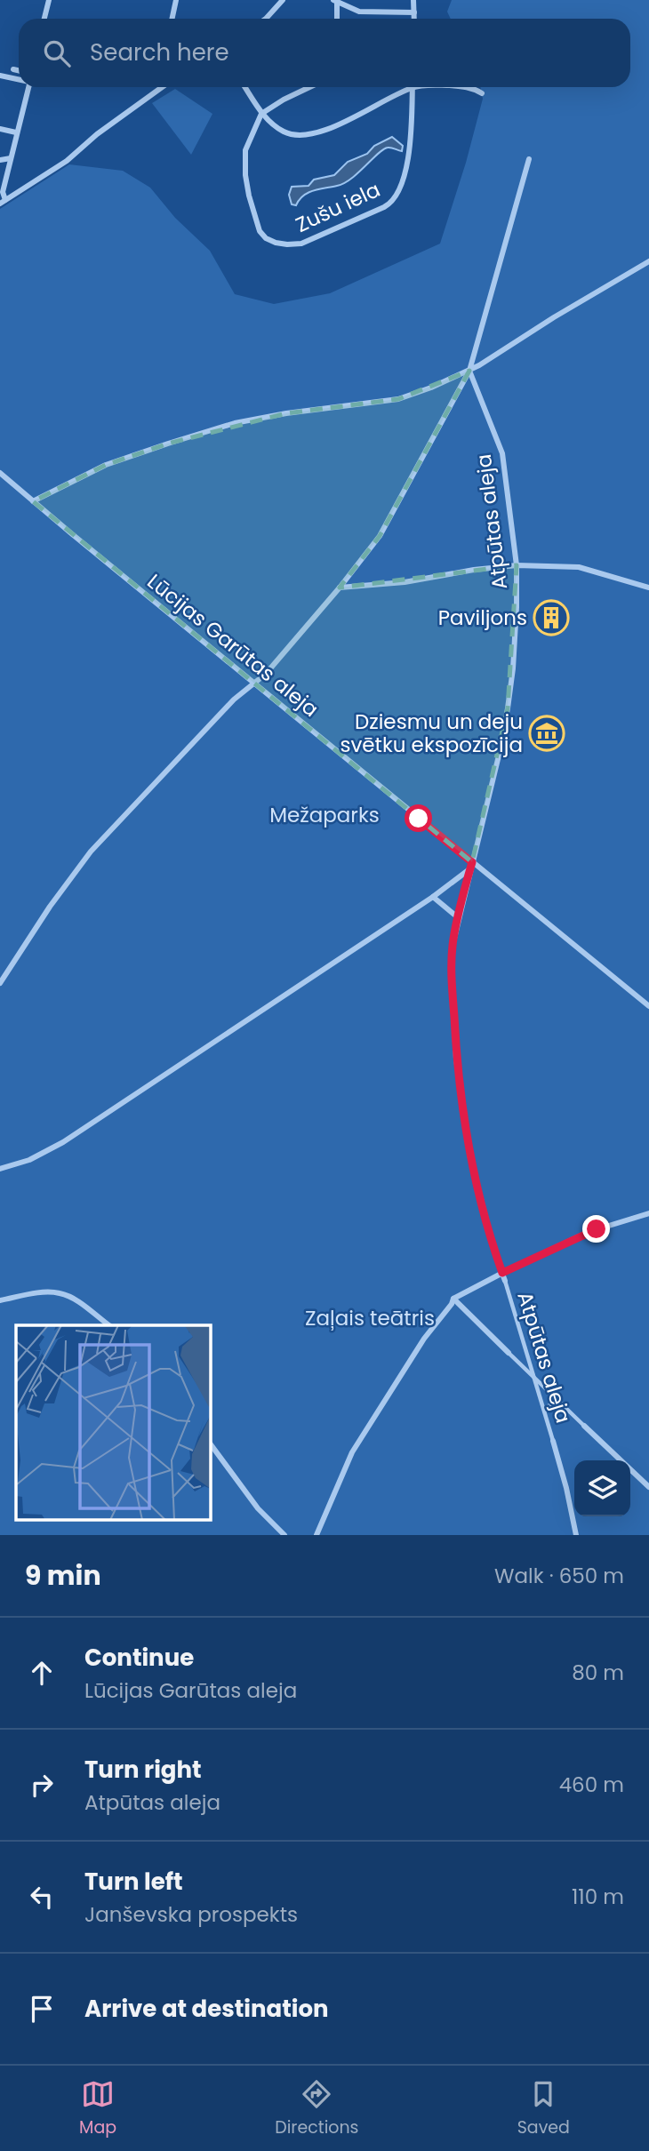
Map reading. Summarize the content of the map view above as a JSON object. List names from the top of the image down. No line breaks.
{"streets":{"street":["Zušu iela","Atpūtas aleja","Lūcijas Garūtas aleja"]},"crossings":[["Atpūtas aleja","Lūcijas Garūtas aleja"]],"parks":["Mežaparks","Zaļais teātris"],"places":{"building":["Paviljons"],"museum":["Dziesmu un deju svētku ekspozīcija"]},"page":{"search":"Search here","heading":["9 min","Walk · 650 m"],"list":[["Continue","Lūcijas Garūtas aleja","80 m"],["Turn right","Atpūtas aleja","460 m"],["Turn left","Janševska prospekts","110 m"],"Arrive at destination"],"nav":["Map","Directions","Saved"]}}
